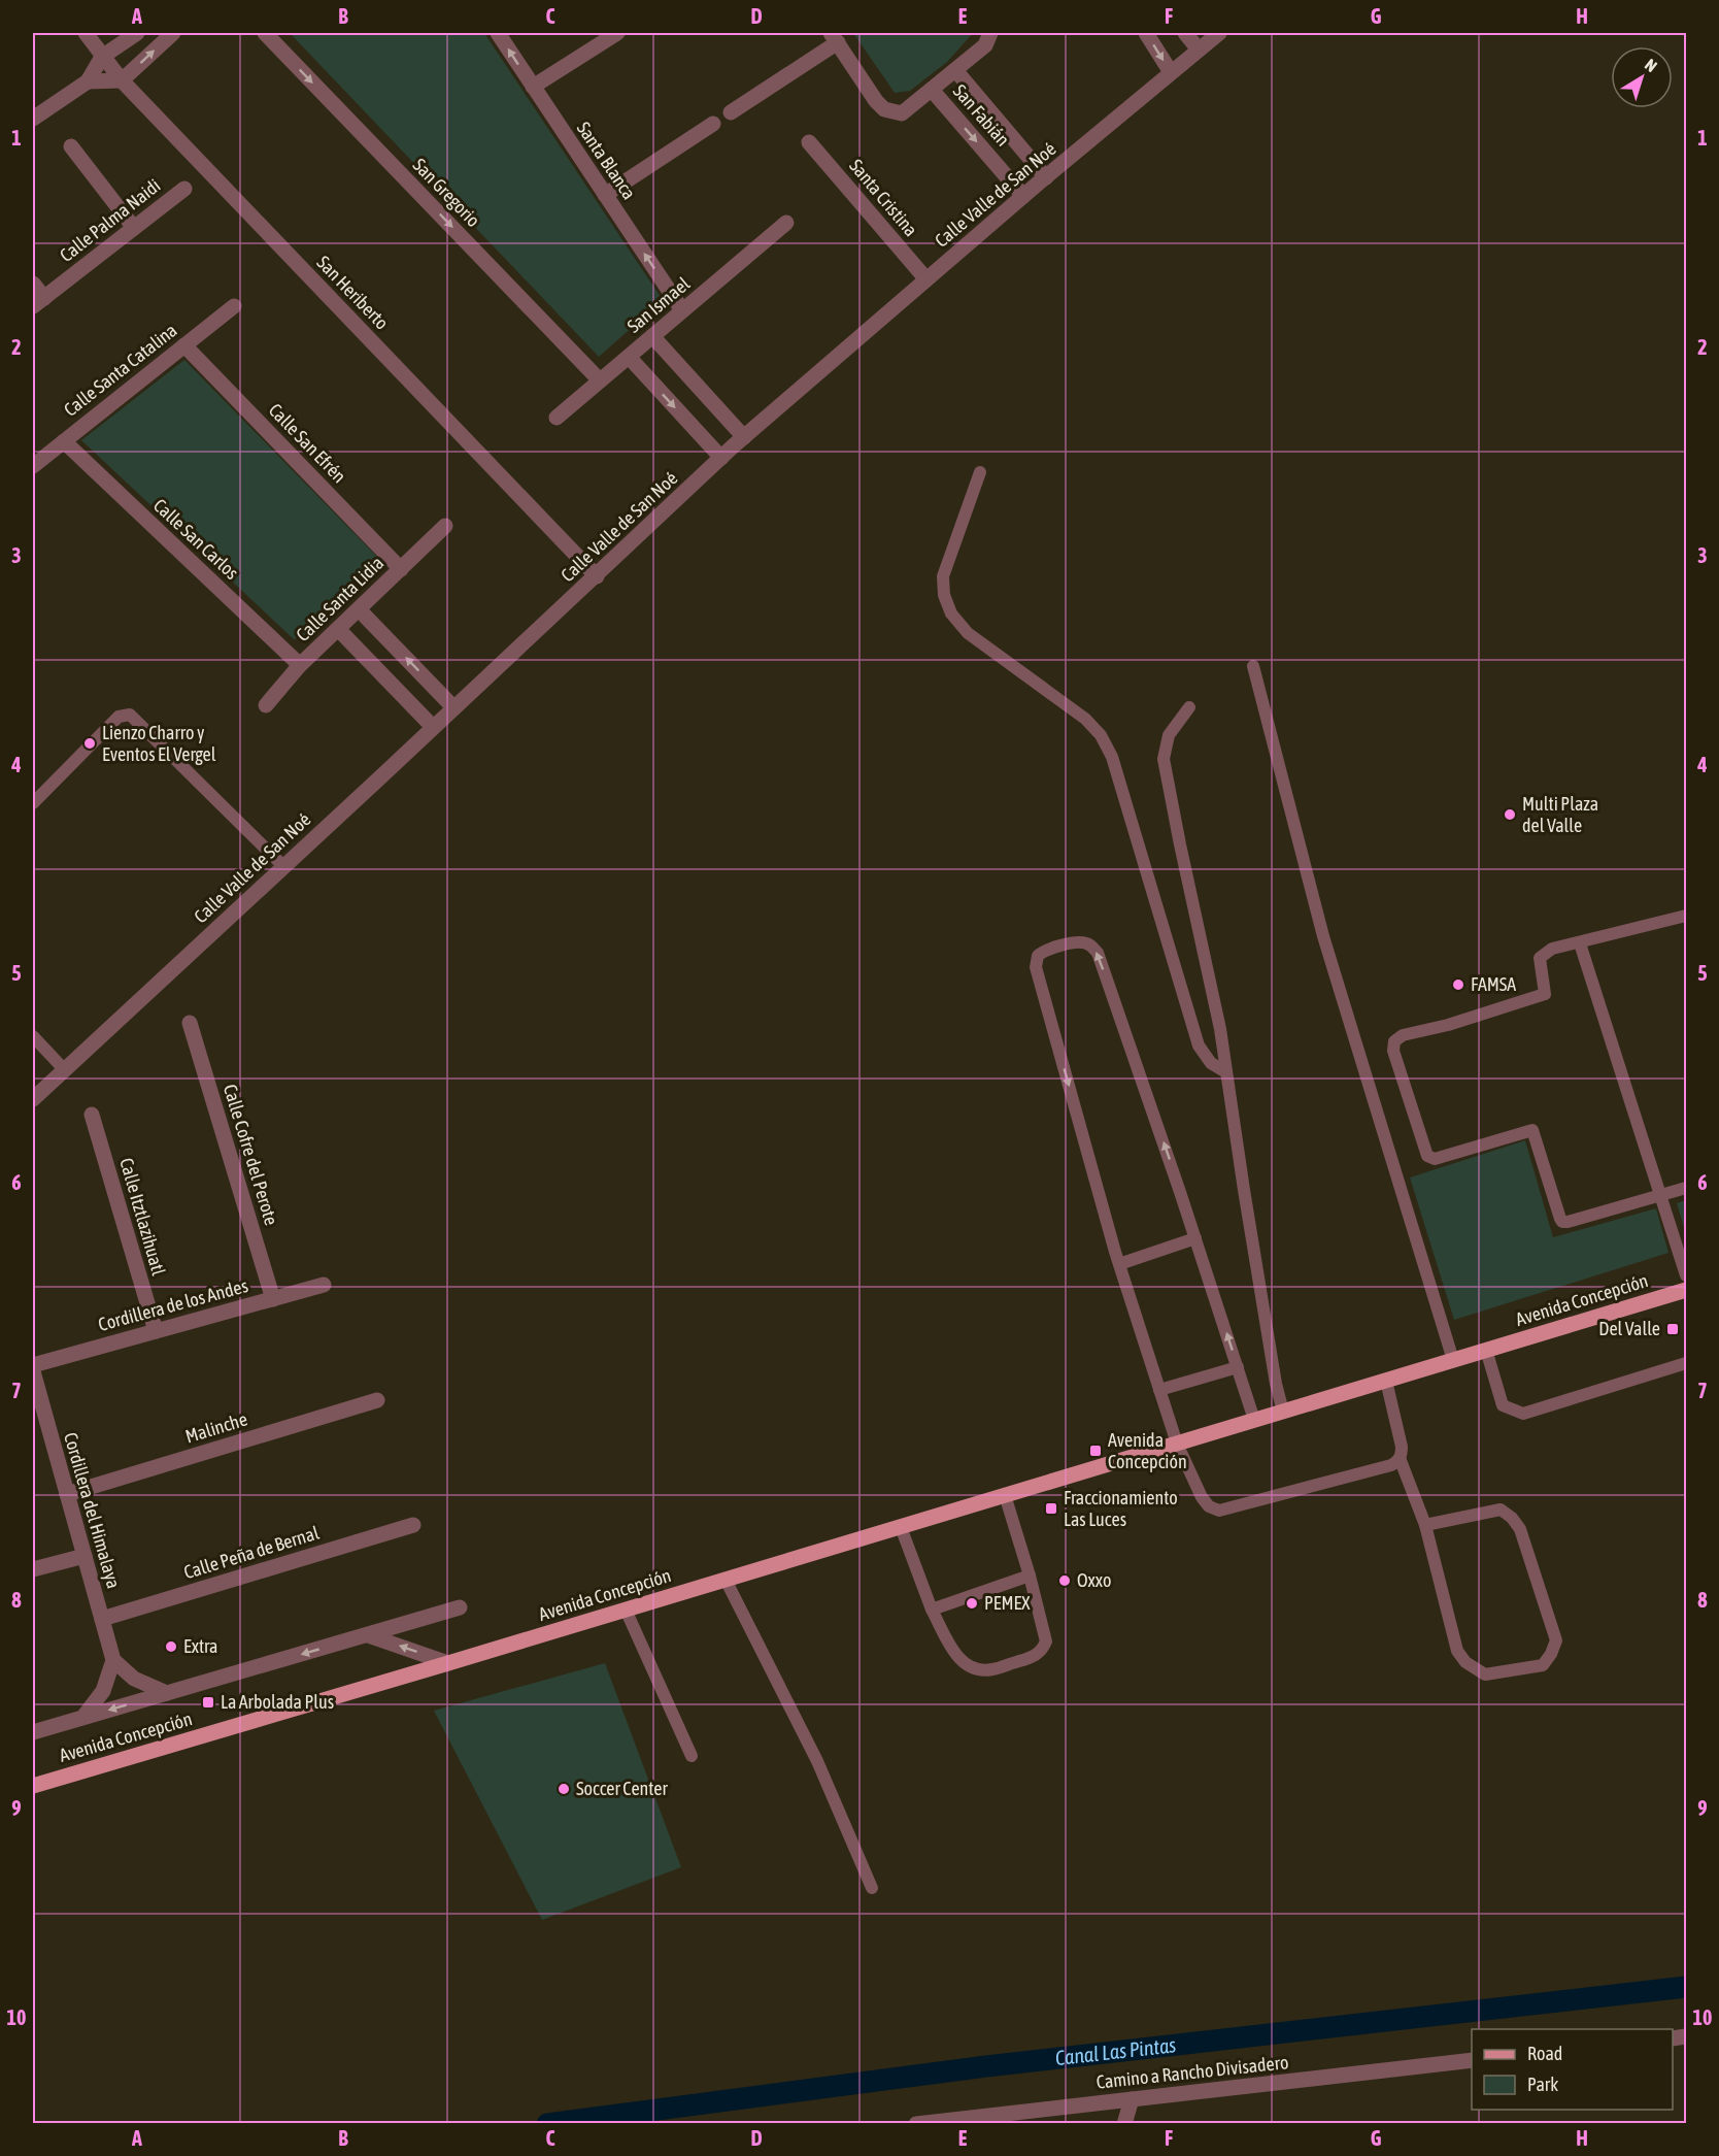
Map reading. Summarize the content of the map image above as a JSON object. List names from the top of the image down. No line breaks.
{"streets":{"main road":["Avenida Concepción"],"street":["San Fabián","Santa Blanca","San Gregorio","Calle Valle de San Noé","Santa Cristina","Calle Palma Naidi","San Heriberto","San Ismael","Calle Santa Catalina","Calle San Efrén","Calle San Carlos","Calle Santa Lidia","Calle Cofre del Perote","Calle Itztlazihuatl","Cordillera de los Andes","Malinche","Cordillera del Himalaya","Calle Peña de Bernal","Camino a Rancho Divisadero"]},"crossings":[["San Fabián","Calle Valle de San Noé"],["Santa Blanca","San Ismael"],["San Gregorio","San Ismael"],["Calle Valle de San Noé","Santa Cristina"],["Calle Valle de San Noé","San Heriberto"],["Calle Santa Catalina","Calle San Efrén"],["Calle Santa Catalina","Calle San Carlos"],["Calle San Efrén","Calle Santa Lidia"],["Calle San Carlos","Calle Santa Lidia"],["Calle Cofre del Perote","Cordillera de los Andes"],["Calle Itztlazihuatl","Cordillera de los Andes"],["Malinche","Cordillera del Himalaya"],["Cordillera del Himalaya","Calle Peña de Bernal"]],"one_way":["Santa Blanca","San Gregorio"],"water":["Canal Las Pintas"],"places":{"other":["Lienzo Charro y Eventos El Vergel","Multi Plaza del Valle","FAMSA","Oxxo","PEMEX","Extra","Soccer Center"],"transit":["Del Valle","Avenida Concepción","Fraccionamiento Las Luces","La Arbolada Plus"]},"legend":["Road","Park"],"north":"top right","grid":{"columns":["A","B","C","D","E","F","G","H"],"rows":["1","2","3","4","5","6","7","8","9","10"]}}
